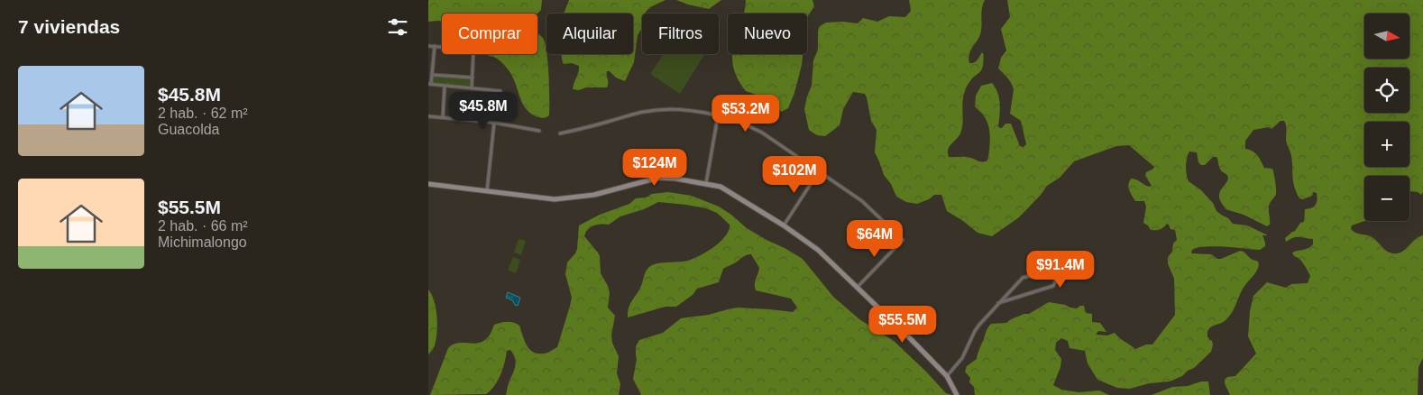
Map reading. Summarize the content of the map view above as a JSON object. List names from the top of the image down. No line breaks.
{"north":"right","page":{"heading":"7 viviendas","map_buttons":["+","−"],"chip":["Comprar","Alquilar","Filtros","Nuevo"],"list":[{"name":"$45.8M","note":"2 hab. · 62 m² · Guacolda"},{"name":"$55.5M","note":"2 hab. · 66 m² · Michimalongo"}],"price":["$45.8M","$53.2M","$124M","$102M","$64M","$91.4M","$55.5M"]}}
